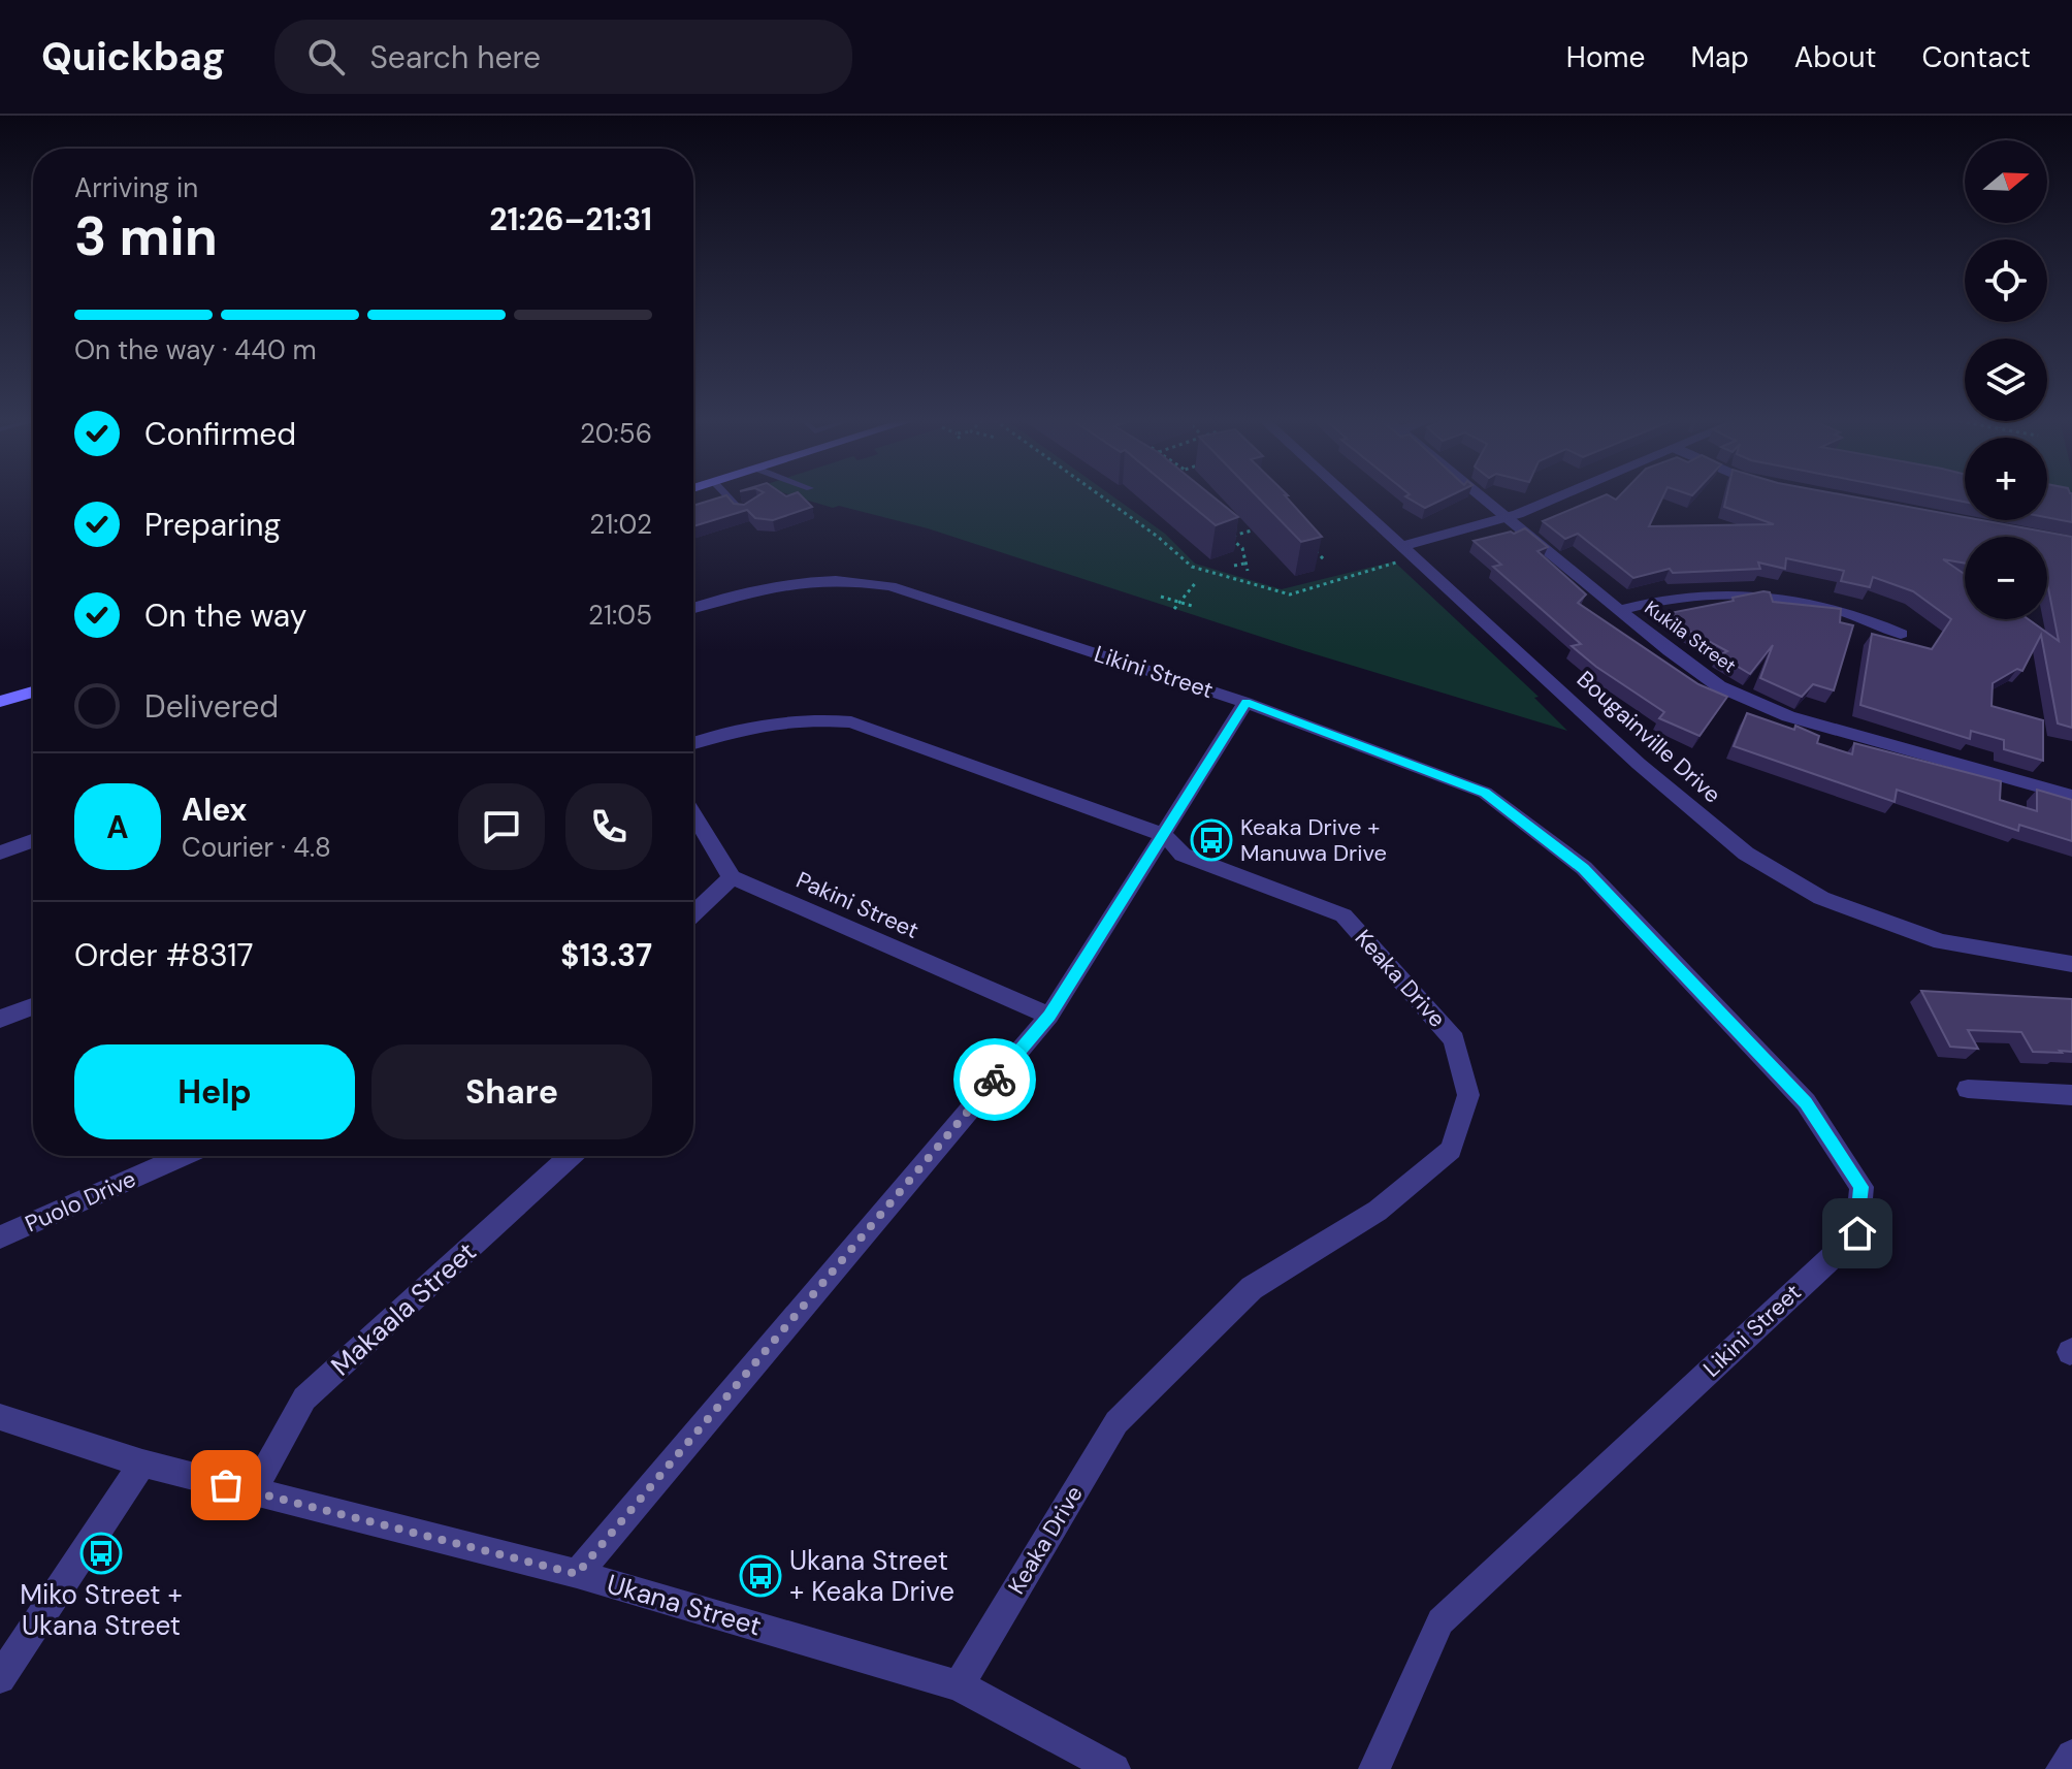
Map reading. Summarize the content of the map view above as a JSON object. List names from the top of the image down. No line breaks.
{"streets":{"street":["Kukila Street","Likini Street","Bougainville Drive","Pakini Street","Keaka Drive","Puolo Drive","Makaala Street","Ukana Street"]},"crossings":[["Keaka Drive","Ukana Street"],["Makaala Street","Ukana Street"]],"places":{"bus stop":["Keaka Drive + Manuwa Drive","Miko Street + Ukana Street","Ukana Street + Keaka Drive"]},"north":"right","page":{"header":"Quickbag","search":"Search here","nav":["Home","Map","About","Contact"],"map_buttons":["+","−"],"heading":["3 min","Arriving in","21:26–21:31"],"panel":["Alex","Courier · 4.8","Order #8317","$13.37"],"bar":"On the way · 440 m","list":[["Confirmed","20:56"],["Preparing","21:02"],["On the way","21:05"],"Delivered"],"round":"A","buttons":["Help","Share"]}}
